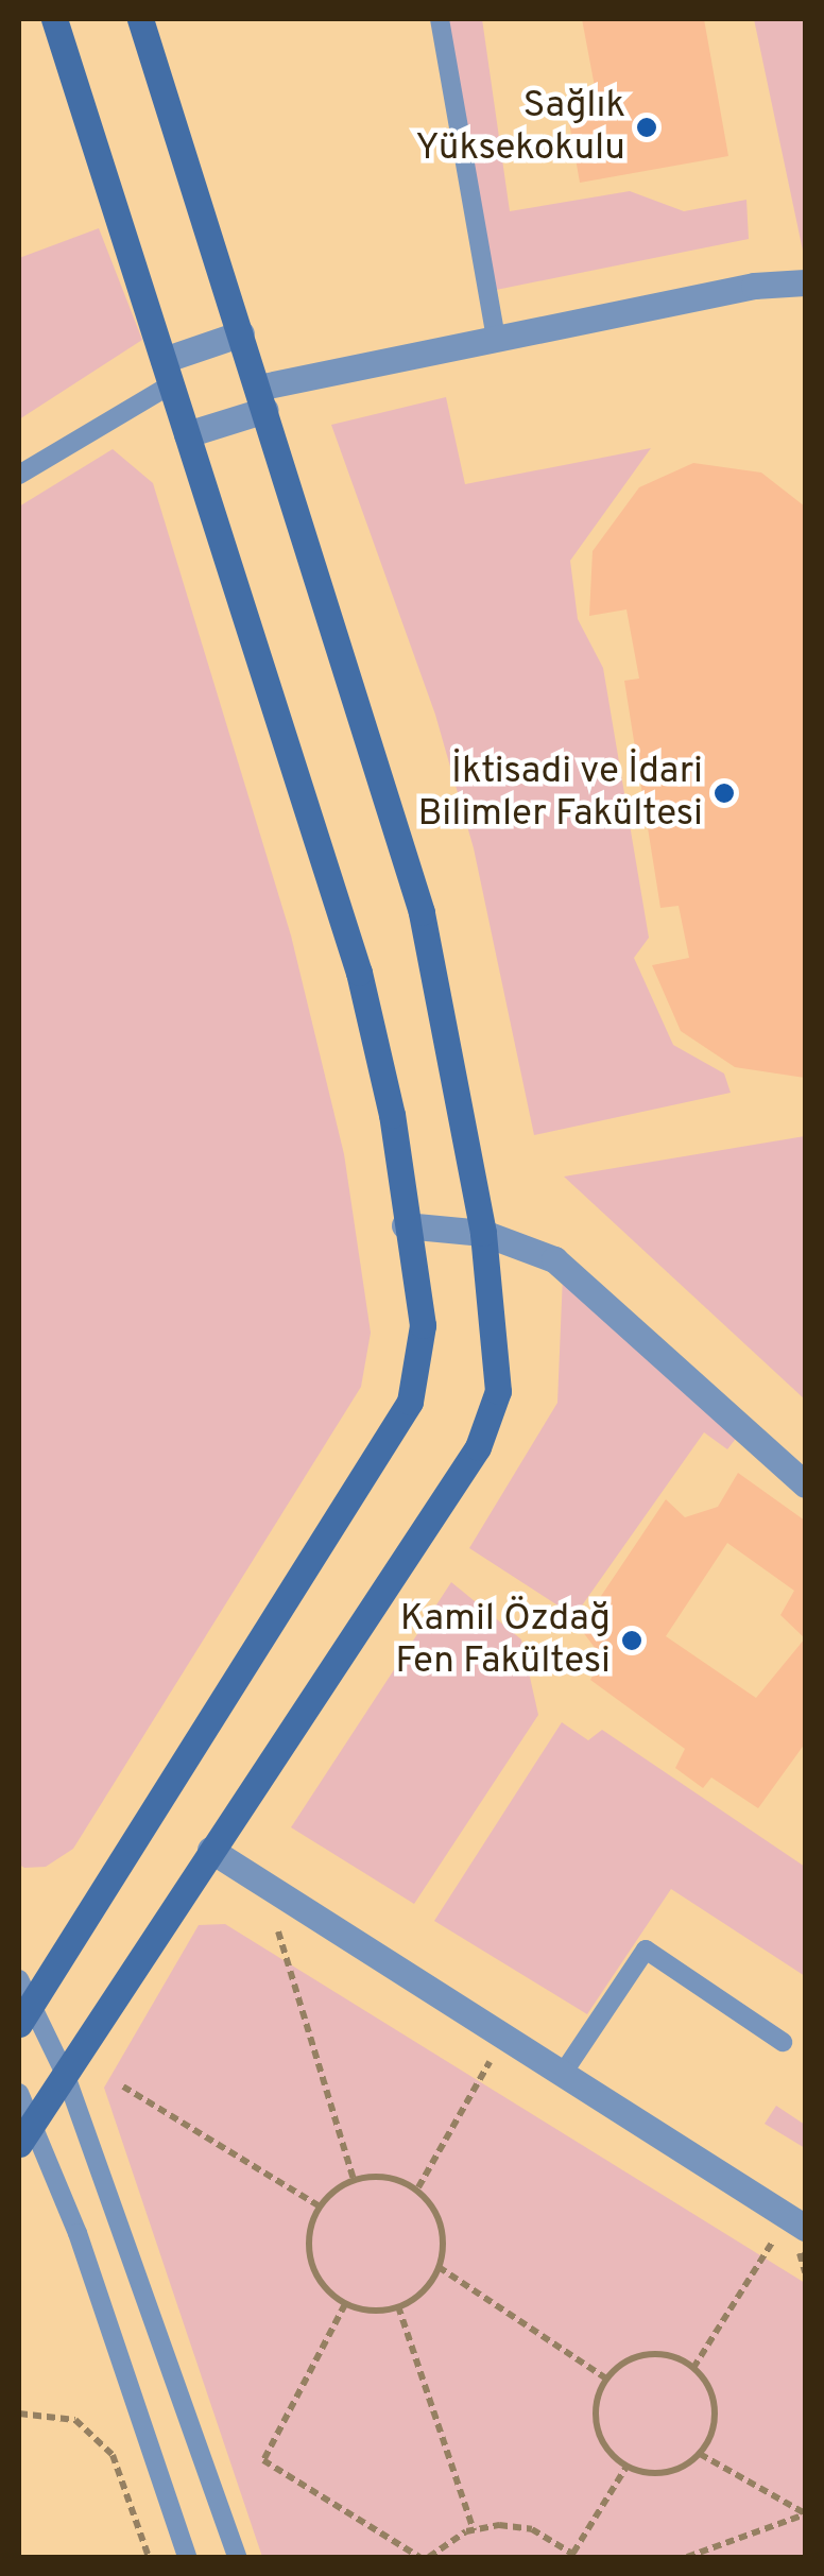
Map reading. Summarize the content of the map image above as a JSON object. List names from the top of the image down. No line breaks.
{"places":["Sağlık Yüksekokulu","İktisadi ve İdari Bilimler Fakültesi","Kamil Özdağ Fen Fakültesi"]}
